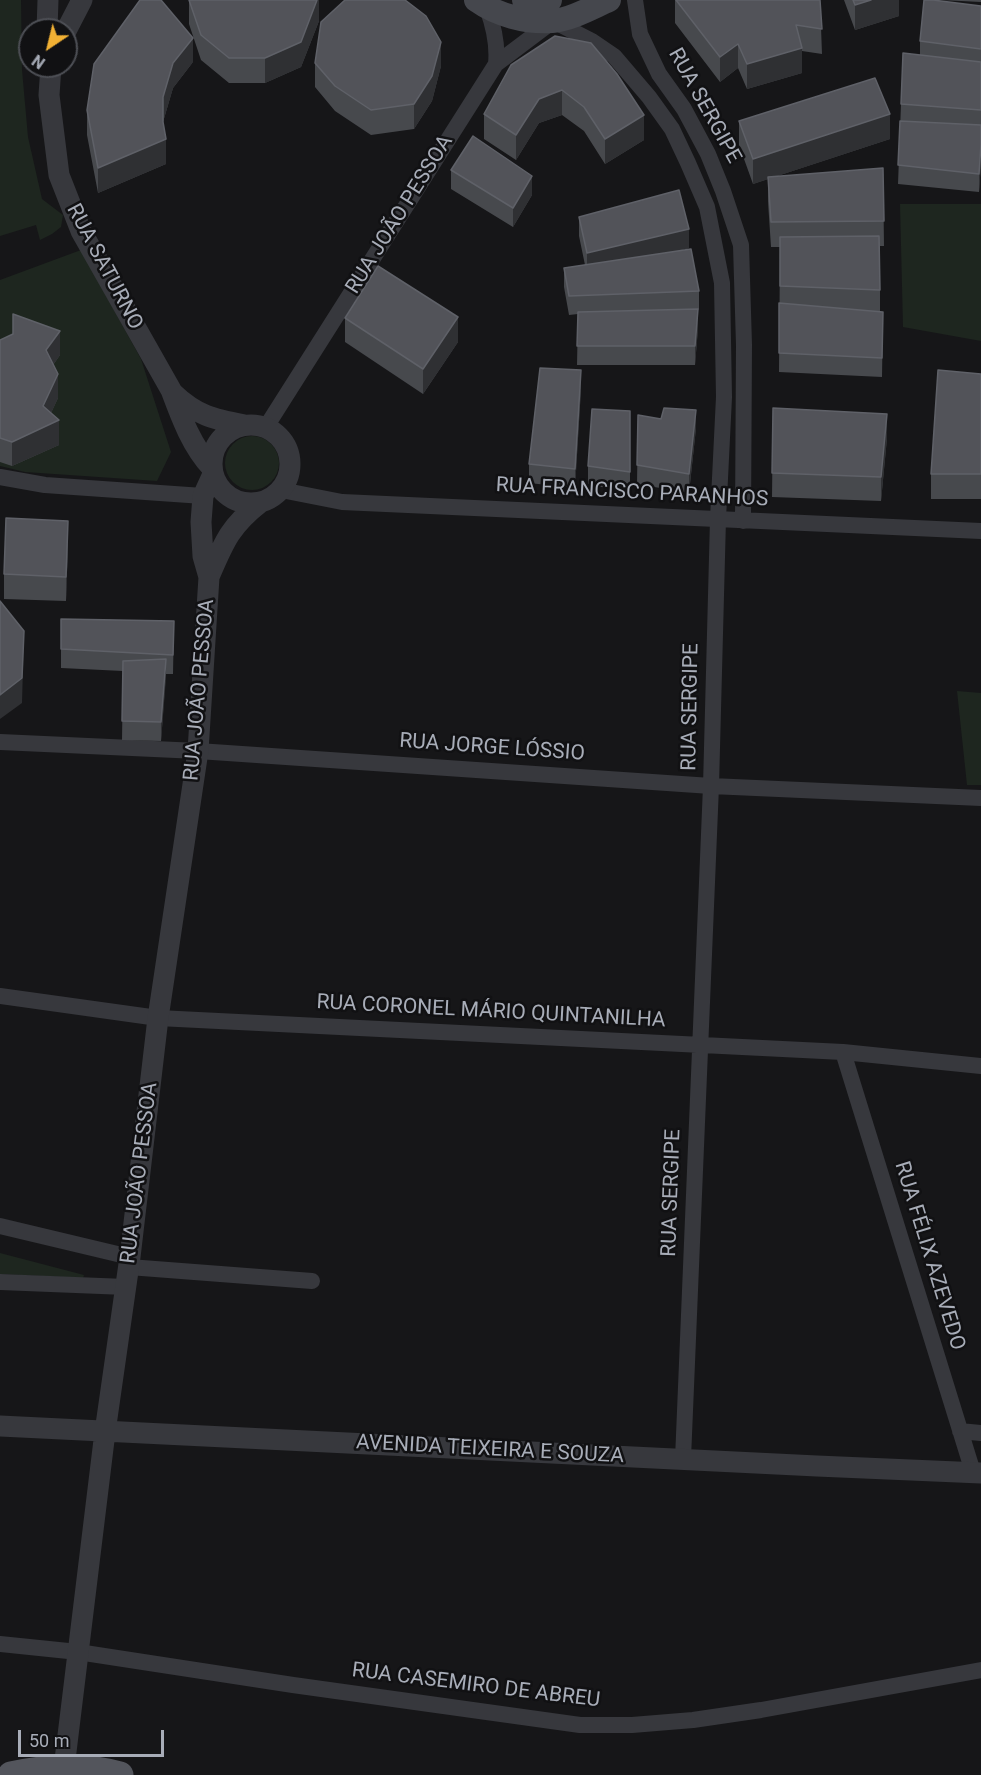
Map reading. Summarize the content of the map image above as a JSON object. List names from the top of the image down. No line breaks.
{"streets":{"street":["RUA SERGIPE","RUA JOÃO PESSOA","RUA SATURNO","RUA FRANCISCO PARANHOS","RUA JORGE LÓSSIO","RUA CORONEL MÁRIO QUINTANILHA","RUA FÉLIX AZEVEDO","AVENIDA TEIXEIRA E SOUZA","RUA CASEMIRO DE ABREU"]},"crossings":[["RUA SERGIPE","RUA JOÃO PESSOA"],["RUA SERGIPE","RUA FRANCISCO PARANHOS"],["RUA SERGIPE","RUA JORGE LÓSSIO"],["RUA SERGIPE","RUA CORONEL MÁRIO QUINTANILHA"],["RUA SERGIPE","AVENIDA TEIXEIRA E SOUZA"],["RUA JOÃO PESSOA","RUA SATURNO"],["RUA JOÃO PESSOA","RUA FRANCISCO PARANHOS"],["RUA JOÃO PESSOA","RUA JORGE LÓSSIO"],["RUA JOÃO PESSOA","RUA CORONEL MÁRIO QUINTANILHA"],["RUA JOÃO PESSOA","AVENIDA TEIXEIRA E SOUZA"],["RUA JOÃO PESSOA","RUA CASEMIRO DE ABREU"],["RUA SATURNO","RUA FRANCISCO PARANHOS"],["RUA CORONEL MÁRIO QUINTANILHA","RUA FÉLIX AZEVEDO"],["RUA FÉLIX AZEVEDO","AVENIDA TEIXEIRA E SOUZA"]],"scale_bar":"50 m","north":"bottom left"}
